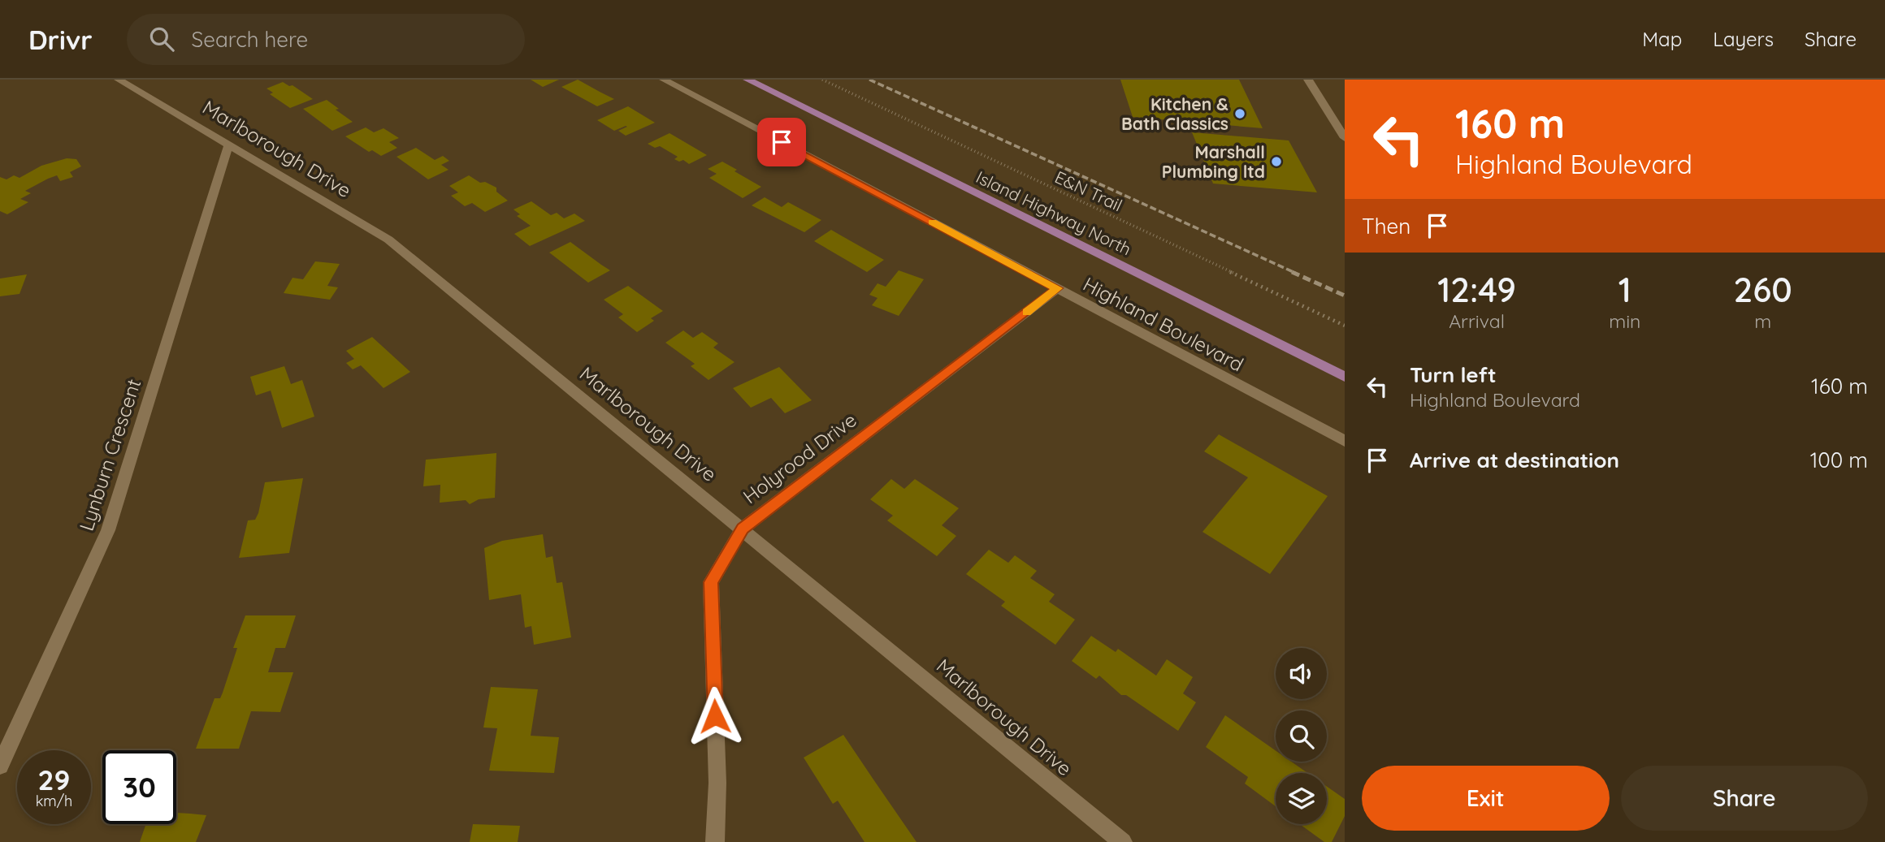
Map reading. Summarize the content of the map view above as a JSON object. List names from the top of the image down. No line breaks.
{"streets":{"main road":["Island Highway North"],"street":["Marlborough Drive","Highland Boulevard","Lynburn Crescent","Holyrood Drive"],"path":["E&N Trail"]},"crossings":[["Marlborough Drive","Lynburn Crescent"],["Marlborough Drive","Holyrood Drive"],["Highland Boulevard","Holyrood Drive"]],"places":["Kitchen & Bath Classics","Marshall Plumbing ltd"],"page":{"header":"Drivr","search":"Search here","nav":["Map","Layers","Share"],"turn":["160 m","Highland Boulevard"],"then":"Then","eta":["12:49","Arrival","1","min","260","m"],"list":[{"name":"Turn left","note":"Highland Boulevard","value":"160 m"},{"name":"Arrive at destination","value":"100 m"}],"speed":"29 km/h","limit":"30","buttons":["Exit","Share"]}}
